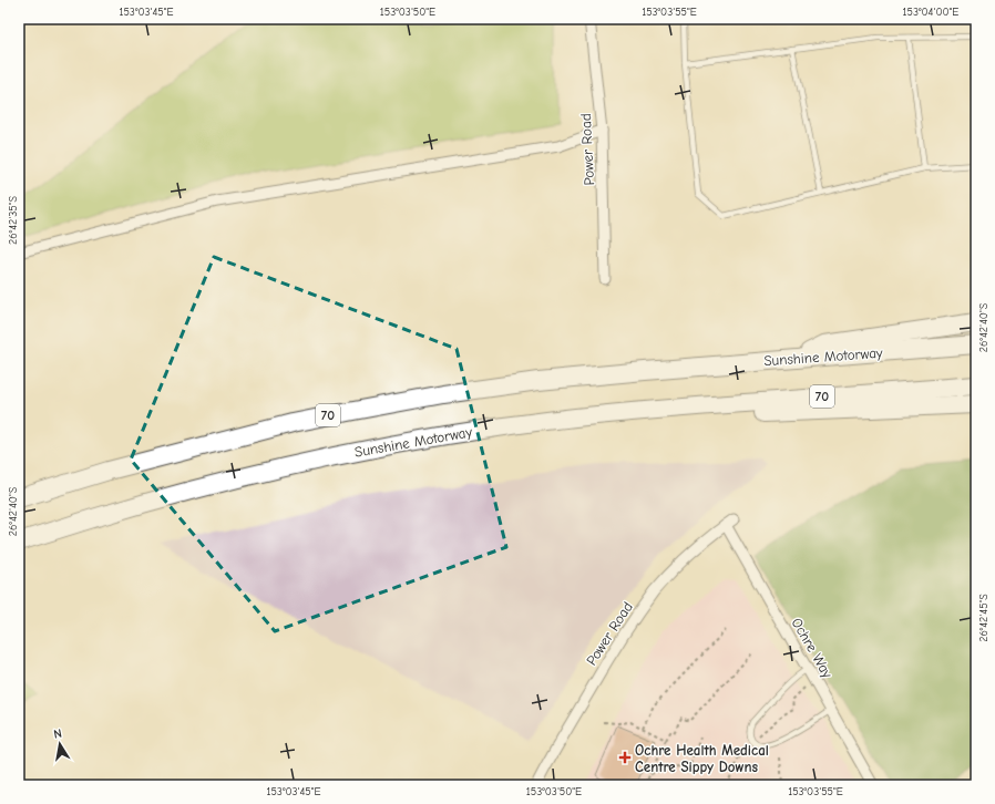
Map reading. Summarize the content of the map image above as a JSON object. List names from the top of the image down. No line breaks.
{"streets":{"highway":["Sunshine Motorway","70"],"street":["Power Road","Ochre Way"]},"crossings":[["Power Road","Ochre Way"]],"places":{"health":["Ochre Health Medical Centre Sippy Downs"]},"north":"top","coordinates":["153°03'45\"E","153°03'50\"E","153°03'55\"E","153°04'00\"E","26°42'35\"S","26°42'40\"S","26°42'45\"S"]}
